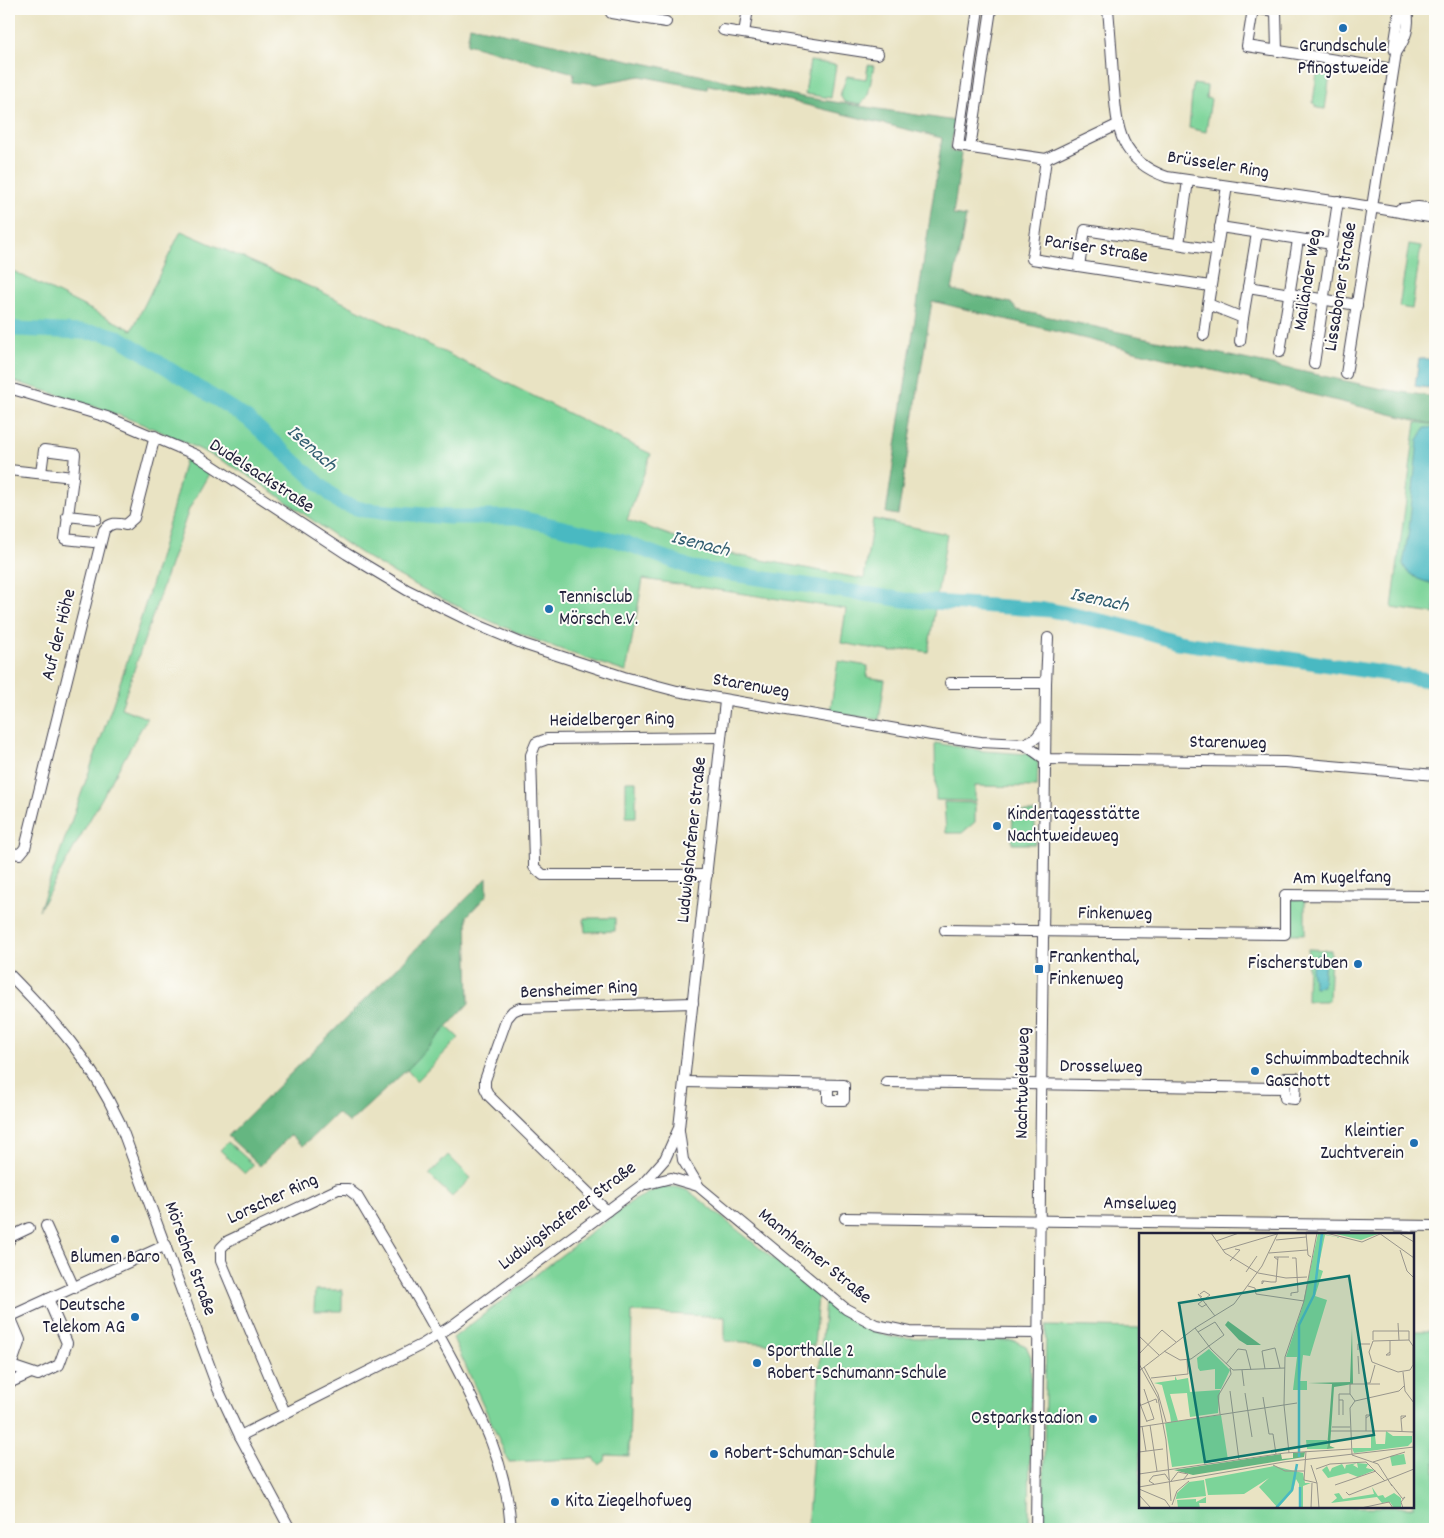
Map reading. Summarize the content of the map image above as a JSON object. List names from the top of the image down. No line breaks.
{"streets":{"street":["Brüsseler Ring","Pariser Straße","Mailänder Weg","Lissaboner Straße","Dudelsackstraße","Auf der Höhe","Starenweg","Heidelberger Ring","Ludwigshafener Straße","Am Kugelfang","Finkenweg","Bensheimer Ring","Drosselweg","Nachtweideweg","Lorscher Ring","Amselweg","Mannheimer Straße","Mörscher Straße"]},"crossings":[["Brüsseler Ring","Mailänder Weg"],["Brüsseler Ring","Lissaboner Straße"],["Dudelsackstraße","Auf der Höhe"],["Dudelsackstraße","Starenweg"],["Starenweg","Ludwigshafener Straße"],["Starenweg","Nachtweideweg"],["Heidelberger Ring","Ludwigshafener Straße"],["Ludwigshafener Straße","Bensheimer Ring"],["Ludwigshafener Straße","Lorscher Ring"],["Ludwigshafener Straße","Mannheimer Straße"],["Ludwigshafener Straße","Mörscher Straße"],["Am Kugelfang","Finkenweg"],["Finkenweg","Nachtweideweg"],["Drosselweg","Nachtweideweg"],["Nachtweideweg","Amselweg"],["Nachtweideweg","Mannheimer Straße"]],"water":["Isenach"],"places":{"other":["Grundschule Pfingstweide","Tennisclub Mörsch e.V.","Kindertagesstätte Nachtweideweg","Fischerstuben","Schwimmbadtechnik Gaschott","Kleintier Zuchtverein","Blumen Baro","Deutsche Telekom AG","Sporthalle 2 Robert-Schumann-Schule","Ostparkstadion","Robert-Schuman-Schule","Kita Ziegelhofweg"],"transit":["Frankenthal, Finkenweg"]}}
